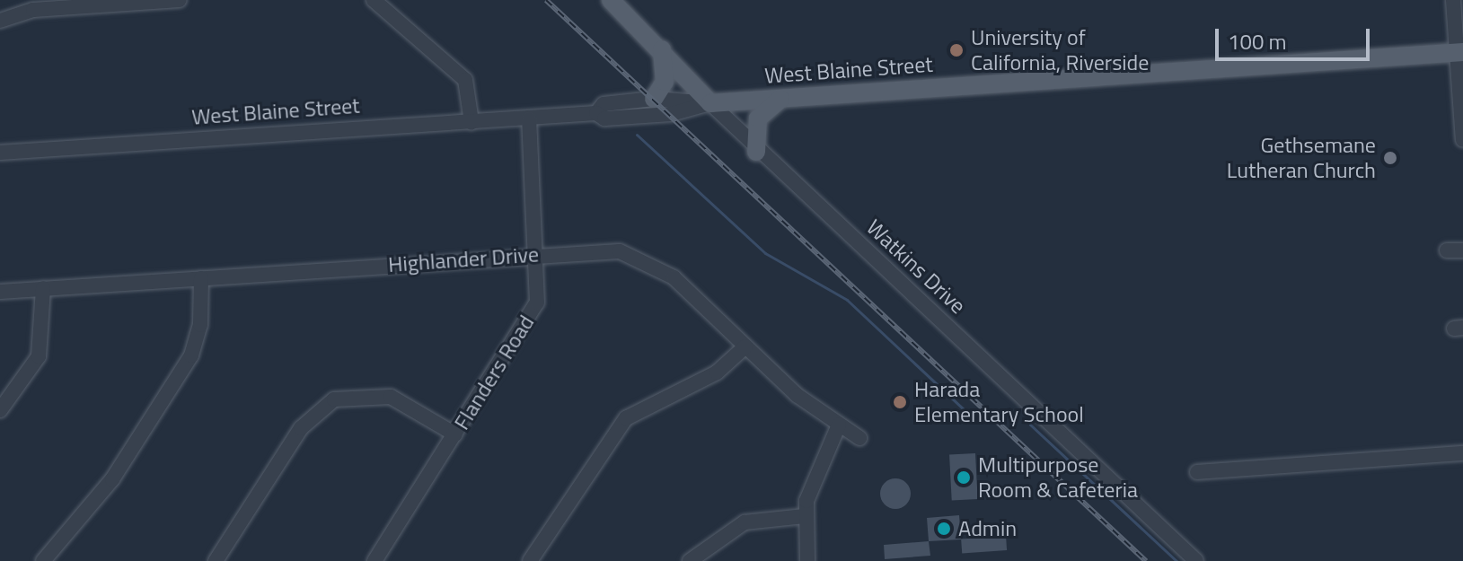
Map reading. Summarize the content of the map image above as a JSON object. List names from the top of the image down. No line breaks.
{"streets":{"main road":["West Blaine Street","Watkins Drive"],"street":["Highlander Drive","Flanders Road"]},"crossings":[["West Blaine Street","Watkins Drive"],["West Blaine Street","Flanders Road"],["Highlander Drive","Flanders Road"]],"places":["University of California, Riverside","Gethsemane Lutheran Church","Harada Elementary School","Multipurpose Room & Cafeteria","Admin"],"scale_bar":"100 m"}
